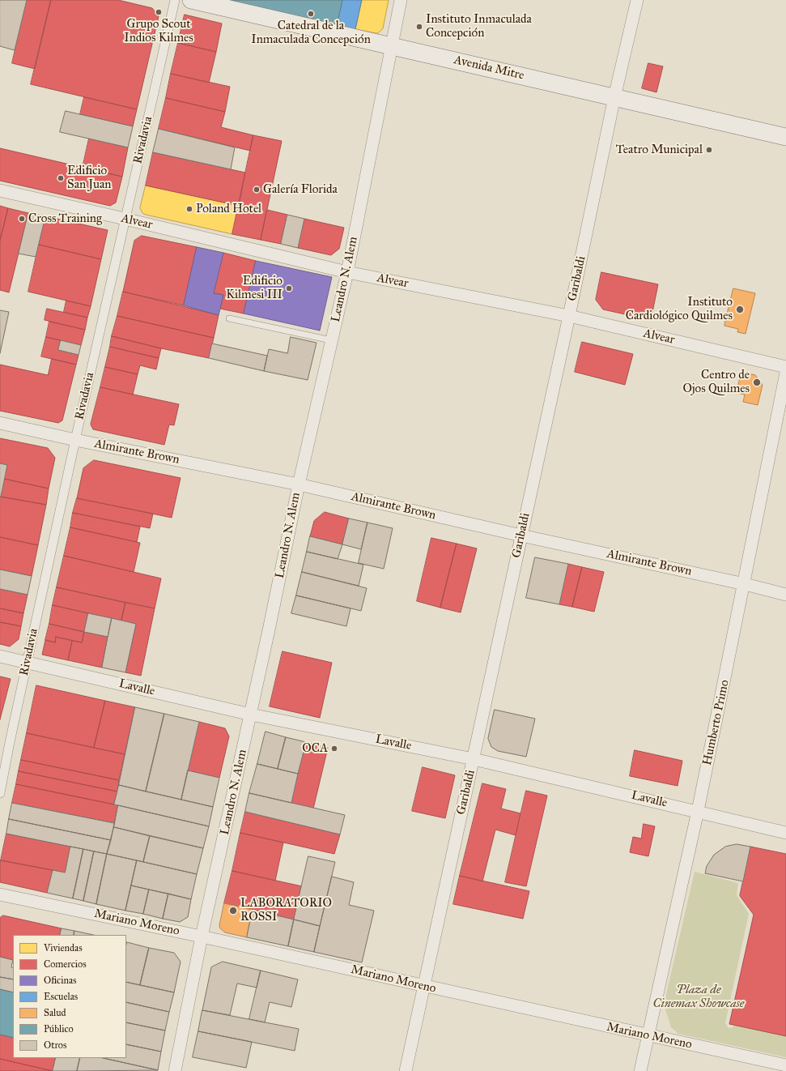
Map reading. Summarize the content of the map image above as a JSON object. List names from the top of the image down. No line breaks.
{"streets":{"main road":["Avenida Mitre"],"street":["Rivadavia","Alvear","Garibaldi","Leandro N. Alem","Almirante Brown","Lavalle","Humberto Primo","Mariano Moreno"]},"crossings":[["Avenida Mitre","Garibaldi"],["Avenida Mitre","Leandro N. Alem"],["Rivadavia","Alvear"],["Rivadavia","Almirante Brown"],["Rivadavia","Lavalle"],["Alvear","Garibaldi"],["Alvear","Leandro N. Alem"],["Garibaldi","Almirante Brown"],["Garibaldi","Lavalle"],["Garibaldi","Mariano Moreno"],["Leandro N. Alem","Almirante Brown"],["Leandro N. Alem","Lavalle"],["Leandro N. Alem","Mariano Moreno"],["Almirante Brown","Humberto Primo"],["Lavalle","Humberto Primo"],["Humberto Primo","Mariano Moreno"]],"parks":["Plaza de Cinemax Showcase"],"places":["Grupo Scout Indios Kilmes","Catedral de la Inmaculada Concepción","Instituto Inmaculada Concepción","Teatro Municipal","Edificio San Juan","Galería Florida","Poland Hotel","Cross Training","Edificio Kilmesi III","Instituto Cardiológico Quilmes","Centro de Ojos Quilmes","OCA","LABORATORIO ROSSI"],"legend":["Viviendas","Comercios","Oficinas","Escuelas","Salud","Público","Otros"]}
